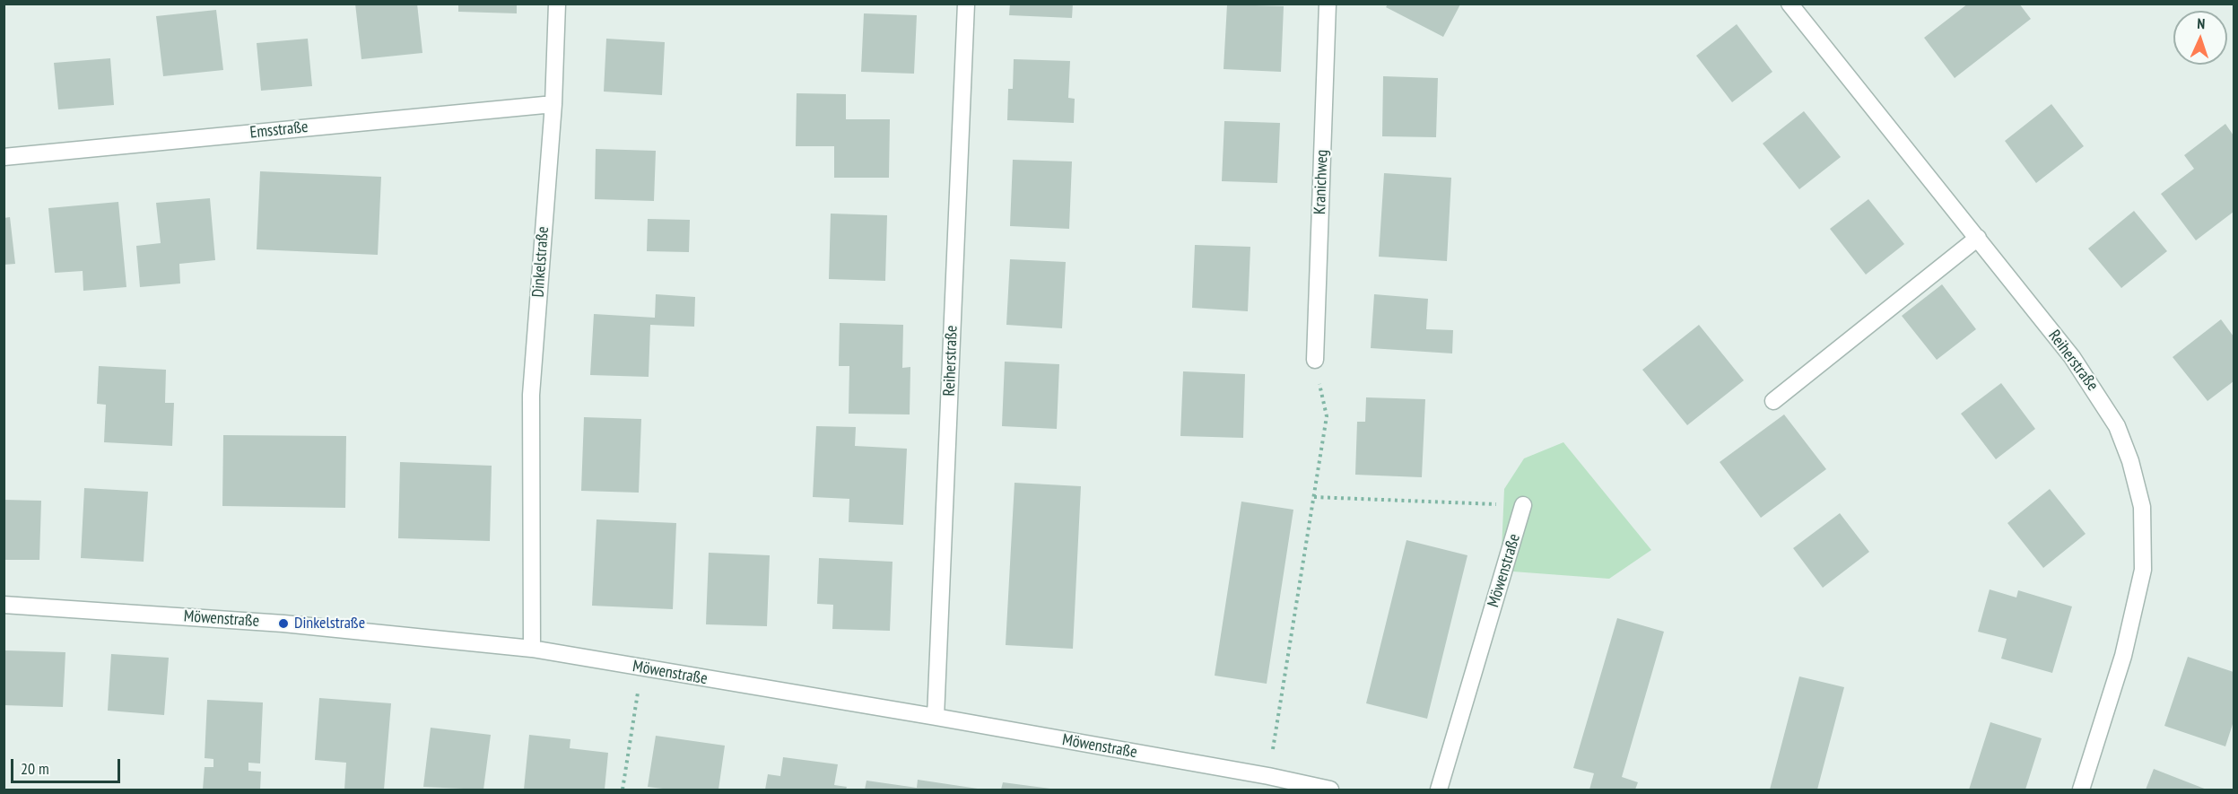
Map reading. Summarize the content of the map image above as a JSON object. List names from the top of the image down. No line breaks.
{"streets":{"street":["Emsstraße","Kranichweg","Dinkelstraße","Reiherstraße","Möwenstraße"]},"crossings":[["Emsstraße","Dinkelstraße"],["Dinkelstraße","Möwenstraße"],["Reiherstraße","Möwenstraße"]],"places":["Dinkelstraße"],"scale_bar":"20 m","north":"top"}
